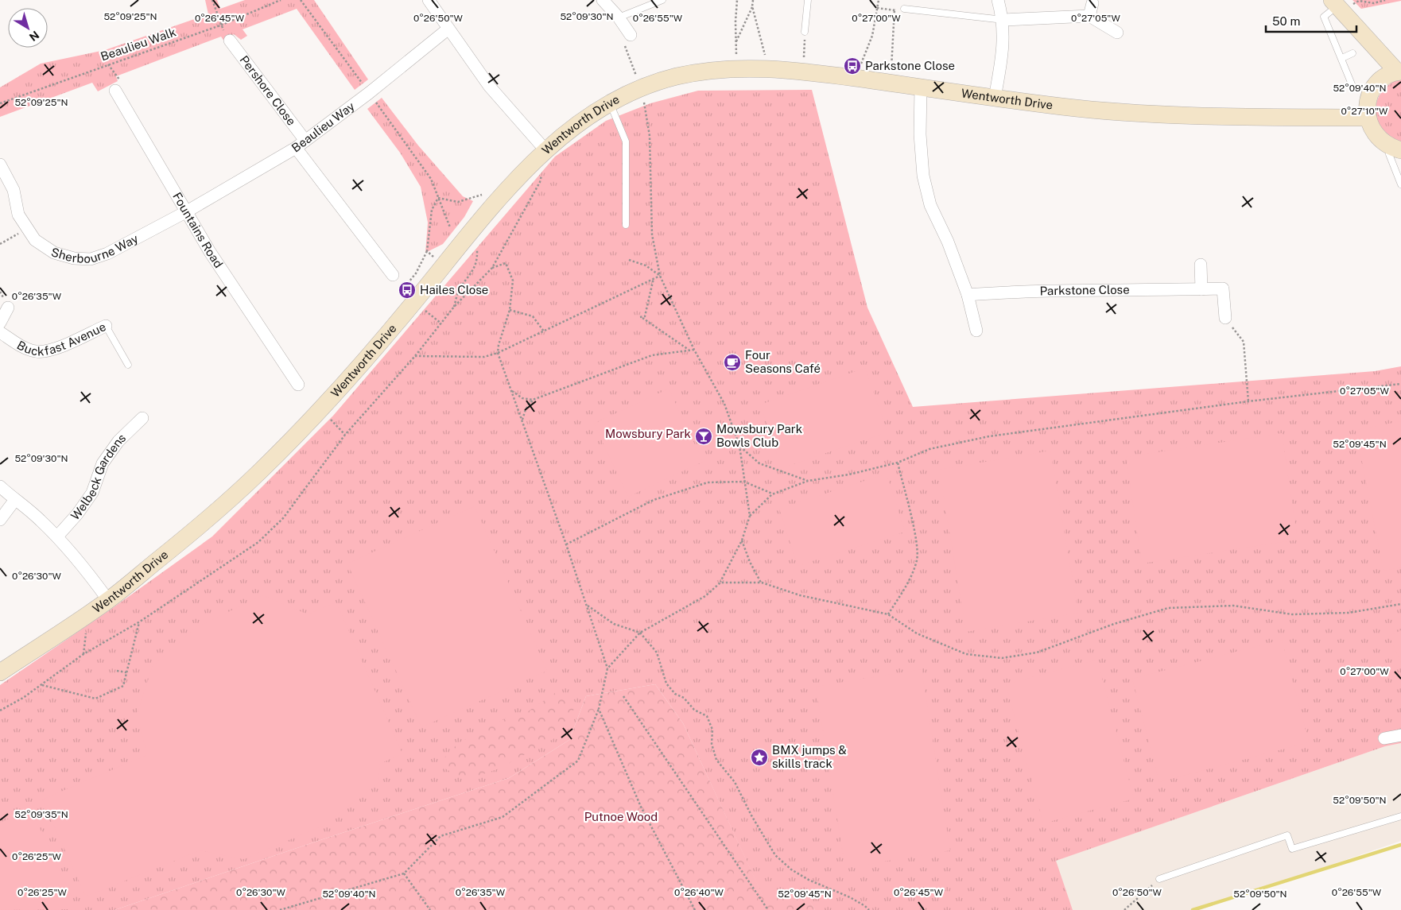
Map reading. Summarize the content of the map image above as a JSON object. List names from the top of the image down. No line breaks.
{"streets":{"street":["Pershore Close","Wentworth Drive","Beaulieu Way","Fountains Road","Sherbourne Way","Parkstone Close","Buckfast Avenue","Welbeck Gardens"],"path":["Beaulieu Walk"]},"crossings":[["Pershore Close","Beaulieu Way"],["Beaulieu Way","Fountains Road"],["Beaulieu Way","Sherbourne Way"],["Fountains Road","Sherbourne Way"]],"parks":["Mowsbury Park","Putnoe Wood"],"places":{"bus stop":["Parkstone Close","Hailes Close"],"cafe":["Four Seasons Café"],"bar":["Mowsbury Park Bowls Club"],"place":["BMX jumps & skills track"]},"scale_bar":"50 m","north":"bottom right","coordinates":["52°09'25\"N","52°09'30\"N","0°26'45\"W","0°26'50\"W","0°26'55\"W","0°27'00\"W","0°27'05\"W","52°09'40\"N","0°27'10\"W","0°26'35\"W","52°09'45\"N","0°26'30\"W","52°09'50\"N","52°09'35\"N","0°26'25\"W","0°26'40\"W"]}
